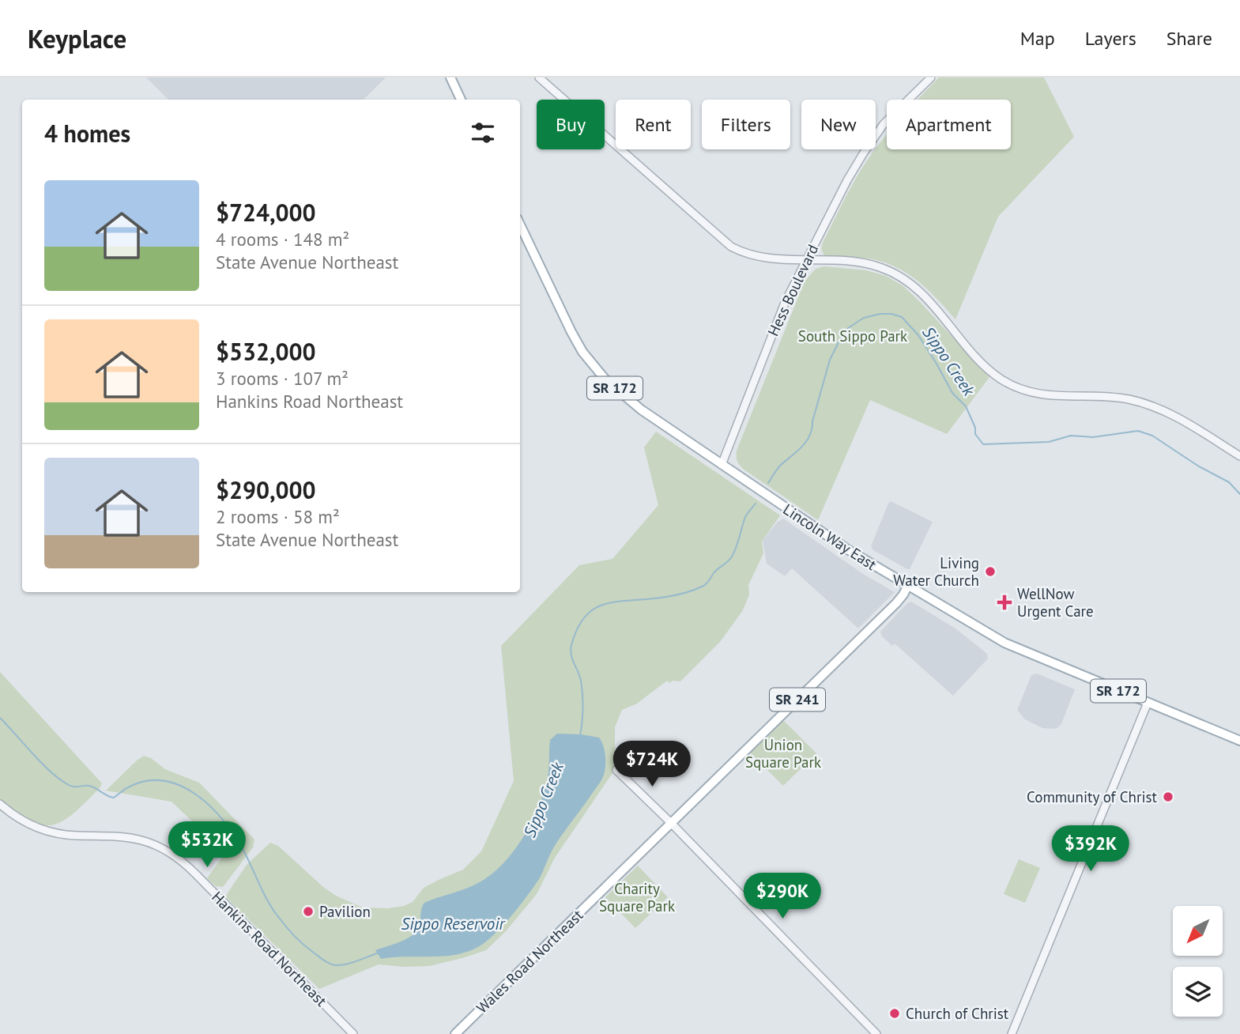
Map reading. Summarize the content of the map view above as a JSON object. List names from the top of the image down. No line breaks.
{"streets":{"main road":["SR 172","Lincoln Way East","SR 241","Wales Road Northeast"],"street":["Hess Boulevard","Hankins Road Northeast"]},"crossings":[["Hess Boulevard","Lincoln Way East"],["Lincoln Way East","Wales Road Northeast"]],"water":["Sippo Creek","Sippo Reservoir"],"parks":["South Sippo Park","Union Square Park","Charity Square Park"],"places":{"other":["Living Water Church","Community of Christ","Pavilion","Church of Christ"],"health":["WellNow Urgent Care"]},"north":"bottom left","page":{"header":"Keyplace","nav":["Map","Layers","Share"],"chip":["Buy","Rent","Filters","New","Apartment"],"heading":"4 homes","list":[{"name":"$724,000","note":"4 rooms · 148 m² · State Avenue Northeast"},{"name":"$532,000","note":"3 rooms · 107 m² · Hankins Road Northeast"},{"name":"$290,000","note":"2 rooms · 58 m² · State Avenue Northeast"}],"price":["$724K","$532K","$392K","$290K"]}}
